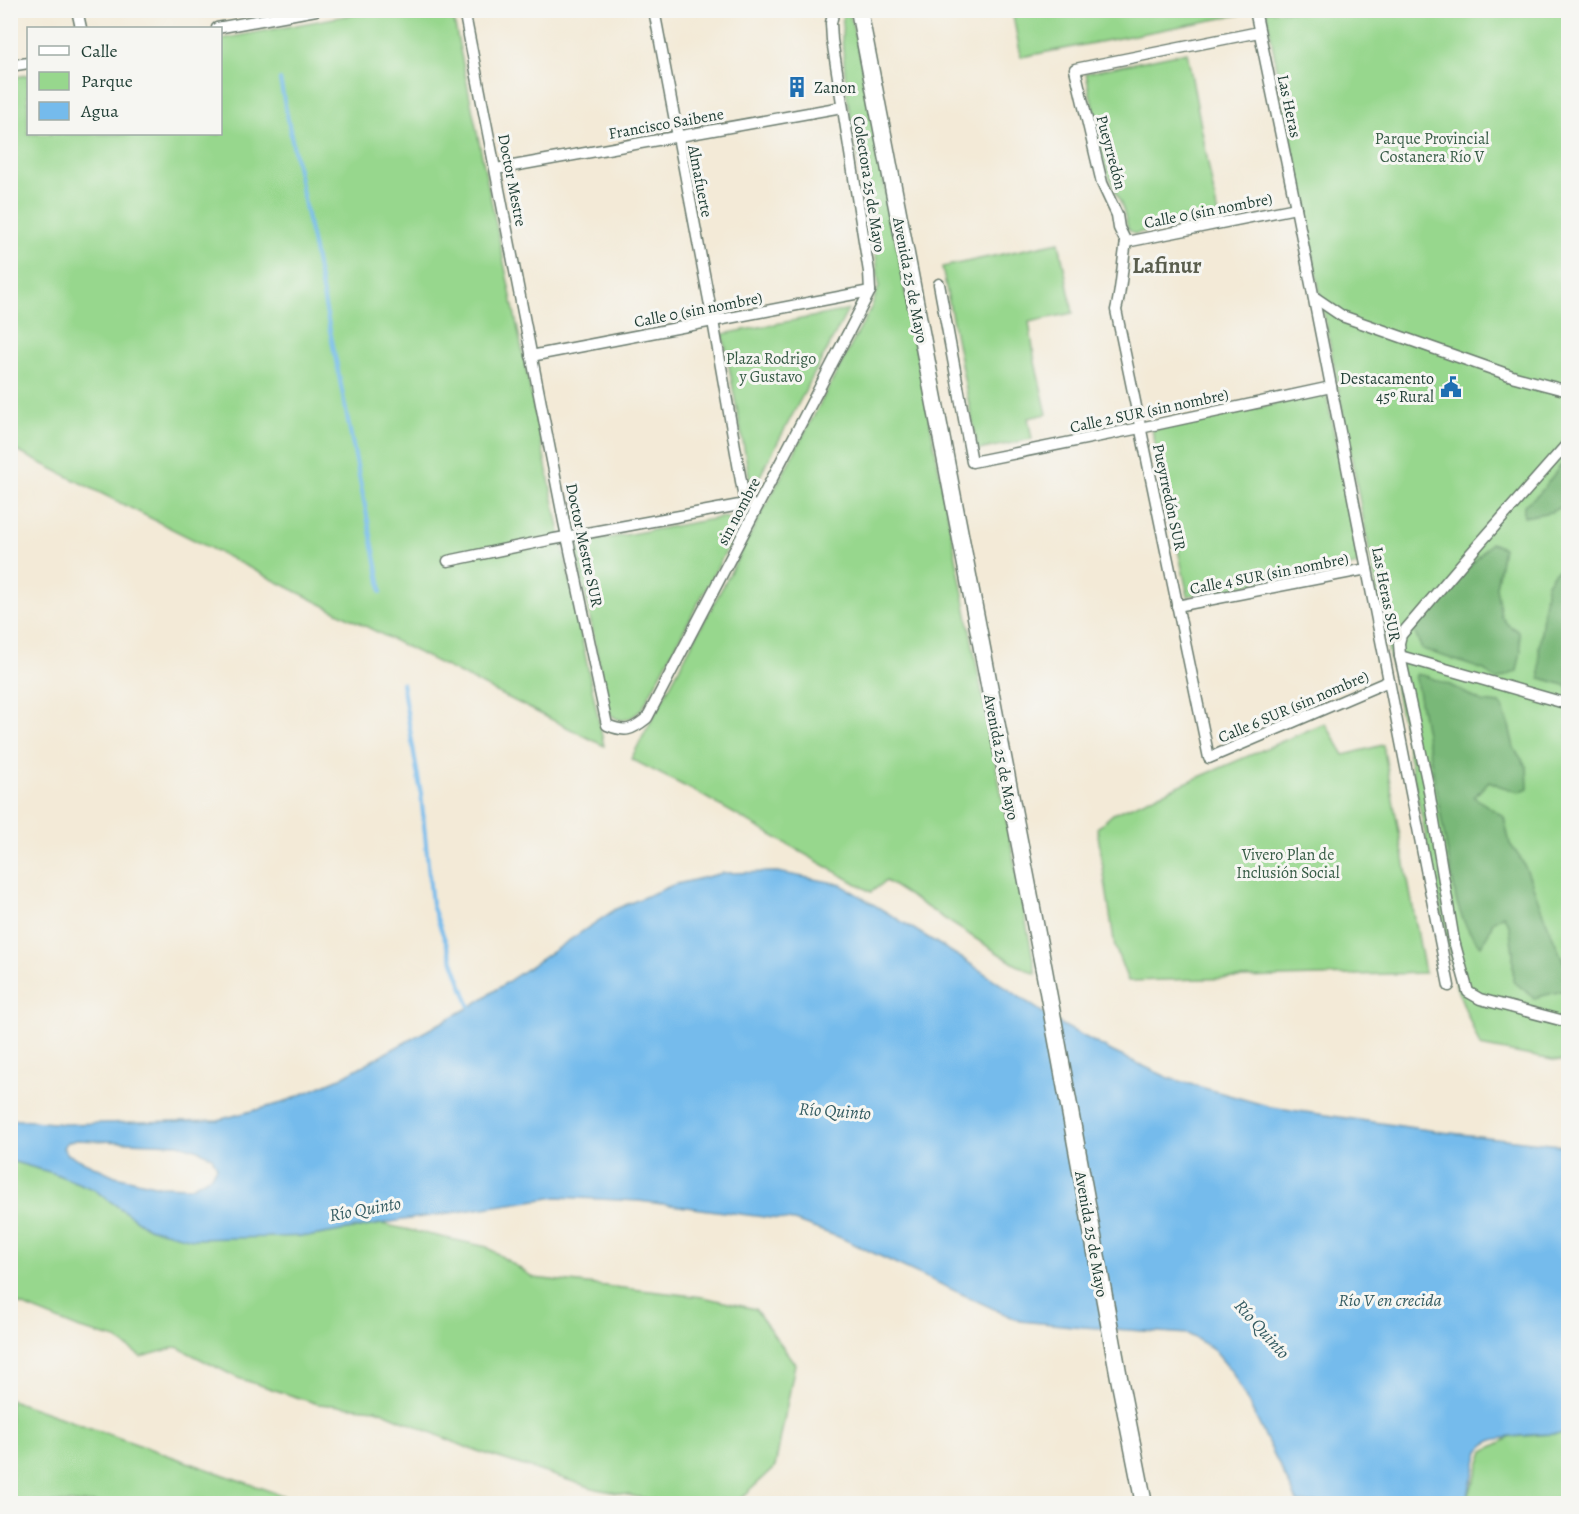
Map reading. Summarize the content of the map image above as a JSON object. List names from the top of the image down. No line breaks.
{"streets":{"main road":["Avenida 25 de Mayo"],"street":["Las Heras","Francisco Saibene","Pueyrredón","Doctor Mestre","Almafuerte","Colectora 25 de Mayo","Calle 0 (sin nombre)","Calle 2 SUR (sin nombre)","Pueyrredón SUR","sin nombre","Doctor Mestre SUR","Calle 4 SUR (sin nombre)","Las Heras SUR","Calle 6 SUR (sin nombre)"]},"crossings":[["Las Heras","Pueyrredón"],["Las Heras","Calle 0 (sin nombre)"],["Las Heras","Las Heras SUR"],["Francisco Saibene","Doctor Mestre"],["Francisco Saibene","Almafuerte"],["Francisco Saibene","Colectora 25 de Mayo"],["Pueyrredón","Calle 0 (sin nombre)"],["Pueyrredón","Pueyrredón SUR"],["Doctor Mestre","Calle 0 (sin nombre)"],["Doctor Mestre","Doctor Mestre SUR"],["Almafuerte","Calle 0 (sin nombre)"],["Colectora 25 de Mayo","Calle 0 (sin nombre)"],["Colectora 25 de Mayo","sin nombre"],["Calle 0 (sin nombre)","Pueyrredón SUR"],["Calle 0 (sin nombre)","sin nombre"],["Calle 0 (sin nombre)","Doctor Mestre SUR"],["Calle 0 (sin nombre)","Las Heras SUR"],["Calle 2 SUR (sin nombre)","Pueyrredón SUR"],["Calle 2 SUR (sin nombre)","Las Heras SUR"],["Pueyrredón SUR","Calle 4 SUR (sin nombre)"],["Pueyrredón SUR","Calle 6 SUR (sin nombre)"],["sin nombre","Doctor Mestre SUR"],["Calle 4 SUR (sin nombre)","Las Heras SUR"],["Las Heras SUR","Calle 6 SUR (sin nombre)"]],"districts":["Lafinur"],"water":["Río Quinto","Río V en crecida"],"parks":["Parque Provincial Costanera Río V","Plaza Rodrigo y Gustavo","Vivero Plan de Inclusión Social"],"places":{"building":["Zanon"],"public building":["Destacamento 45º Rural"]},"legend":["Calle","Parque","Agua"]}
